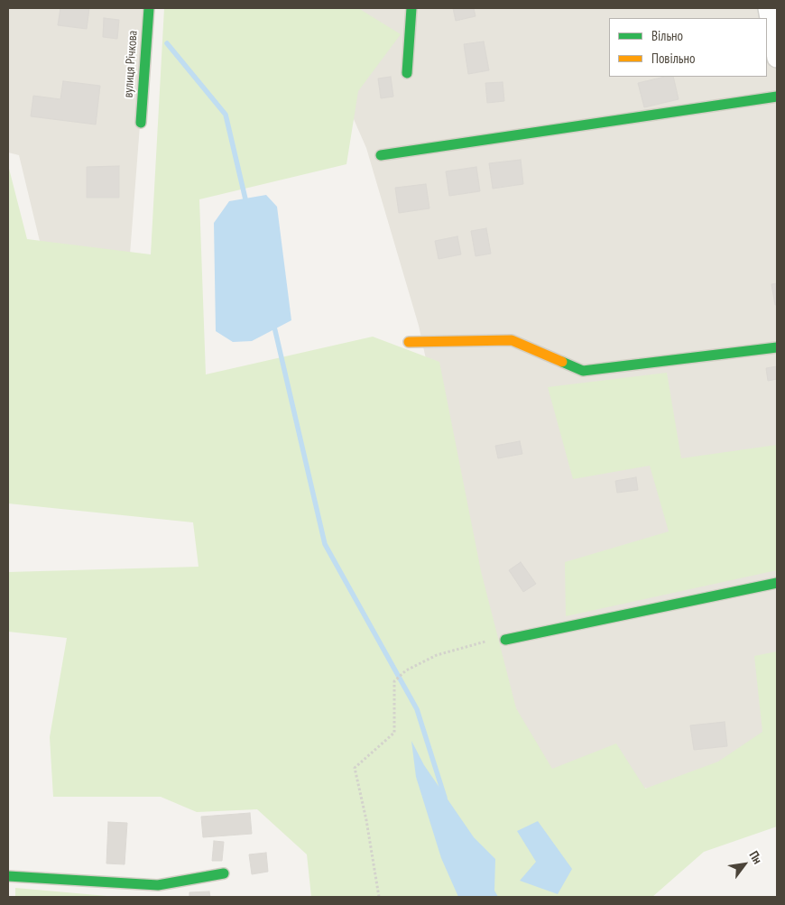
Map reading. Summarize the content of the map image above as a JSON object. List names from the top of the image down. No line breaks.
{"streets":{"street":["вулиця Річкова"]},"legend":["Вільно","Повільно"],"north":"top right"}
